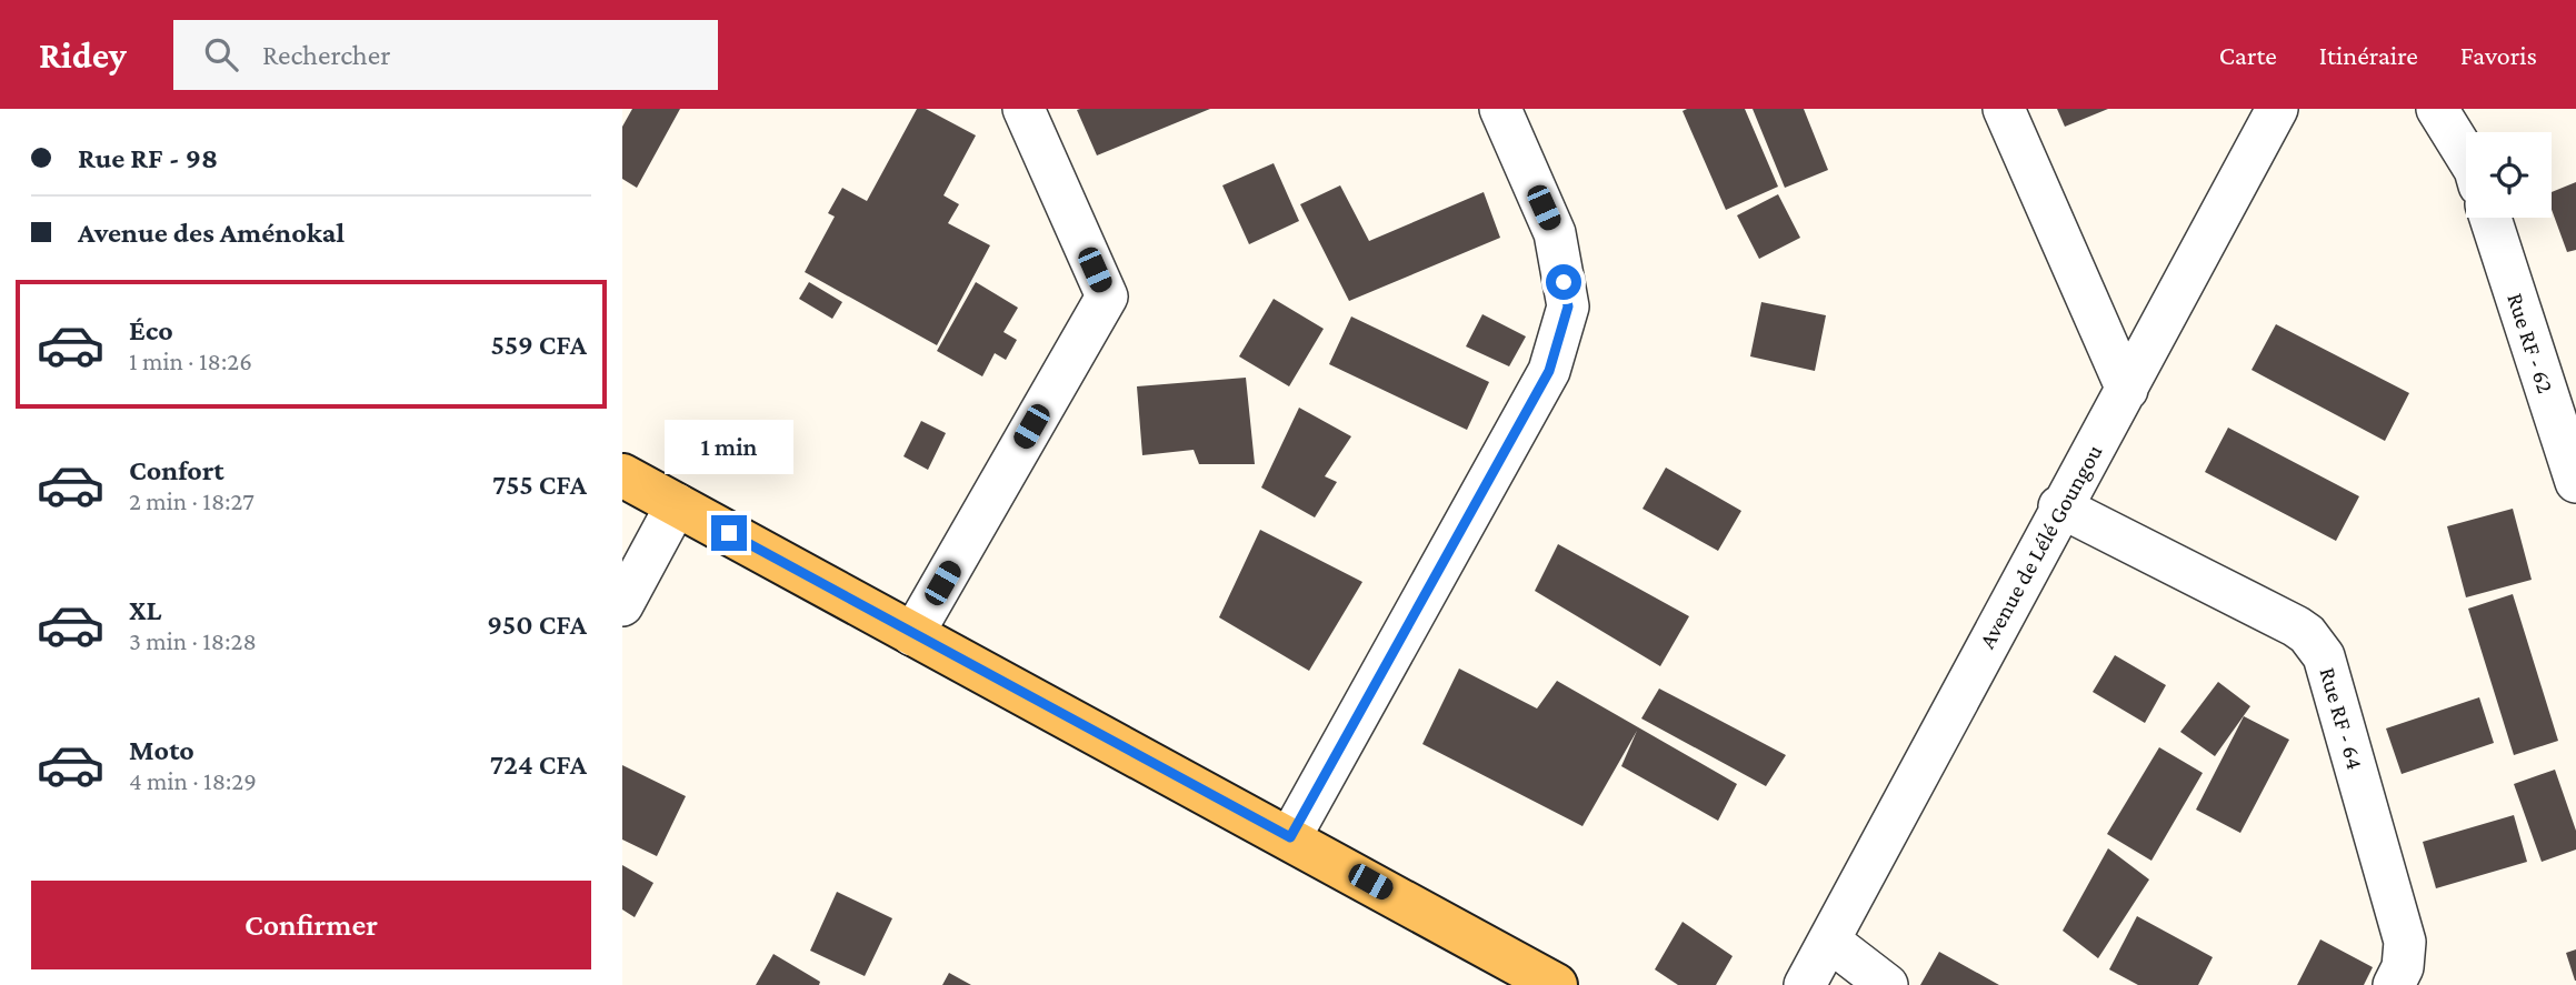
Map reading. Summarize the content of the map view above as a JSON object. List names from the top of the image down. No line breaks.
{"streets":{"street":["Rue RF - 62","Avenue de Lélé Goungou","Rue RF - 64"]},"crossings":[["Avenue de Lélé Goungou","Rue RF - 64"]],"page":{"header":"Ridey","search":"Rechercher","nav":["Carte","Itinéraire","Favoris"],"banner":["Rue RF - 98","Avenue des Aménokal"],"list":[{"name":"Éco","note":"1 min · 18:26","value":"559 CFA"},{"name":"Confort","note":"2 min · 18:27","value":"755 CFA"},{"name":"XL","note":"3 min · 18:28","value":"950 CFA"},{"name":"Moto","note":"4 min · 18:29","value":"724 CFA"}],"bubble":"1 min","buttons":"Confirmer"}}
